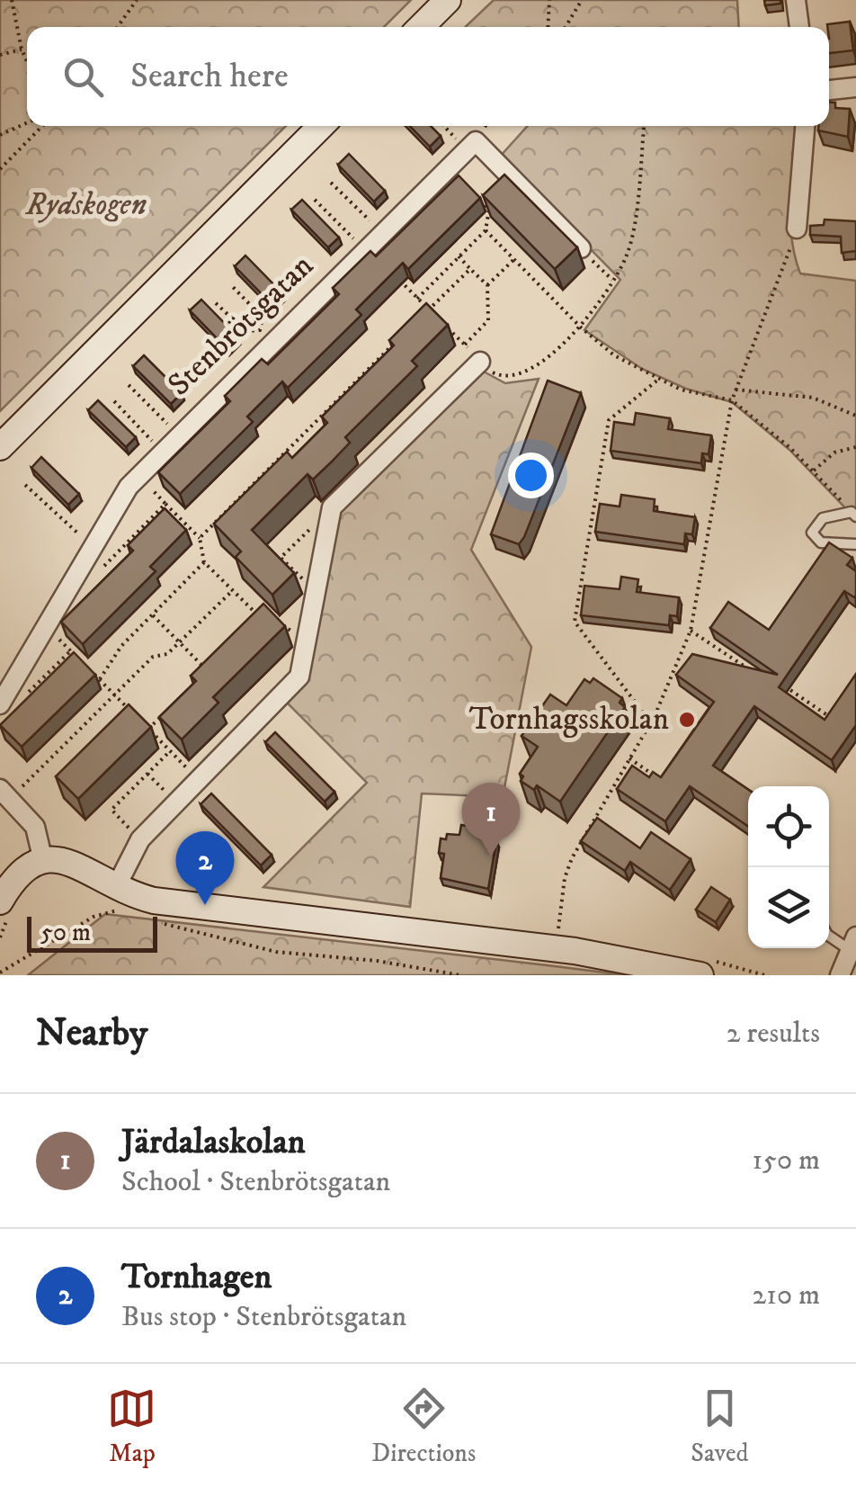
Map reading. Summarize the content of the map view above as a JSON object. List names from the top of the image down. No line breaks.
{"streets":{"street":["Stenbrötsgatan"]},"parks":["Rydskogen"],"places":["Tornhagsskolan"],"scale_bar":"50 m","page":{"search":"Search here","pins":["1","2"],"scale":"50 m","heading":["Nearby","2 results"],"list":[{"mark":"1","name":"Järdalaskolan","note":"School · Stenbrötsgatan","value":"150 m"},{"mark":"2","name":"Tornhagen","note":"Bus stop · Stenbrötsgatan","value":"210 m"}],"nav":["Map","Directions","Saved"]}}
